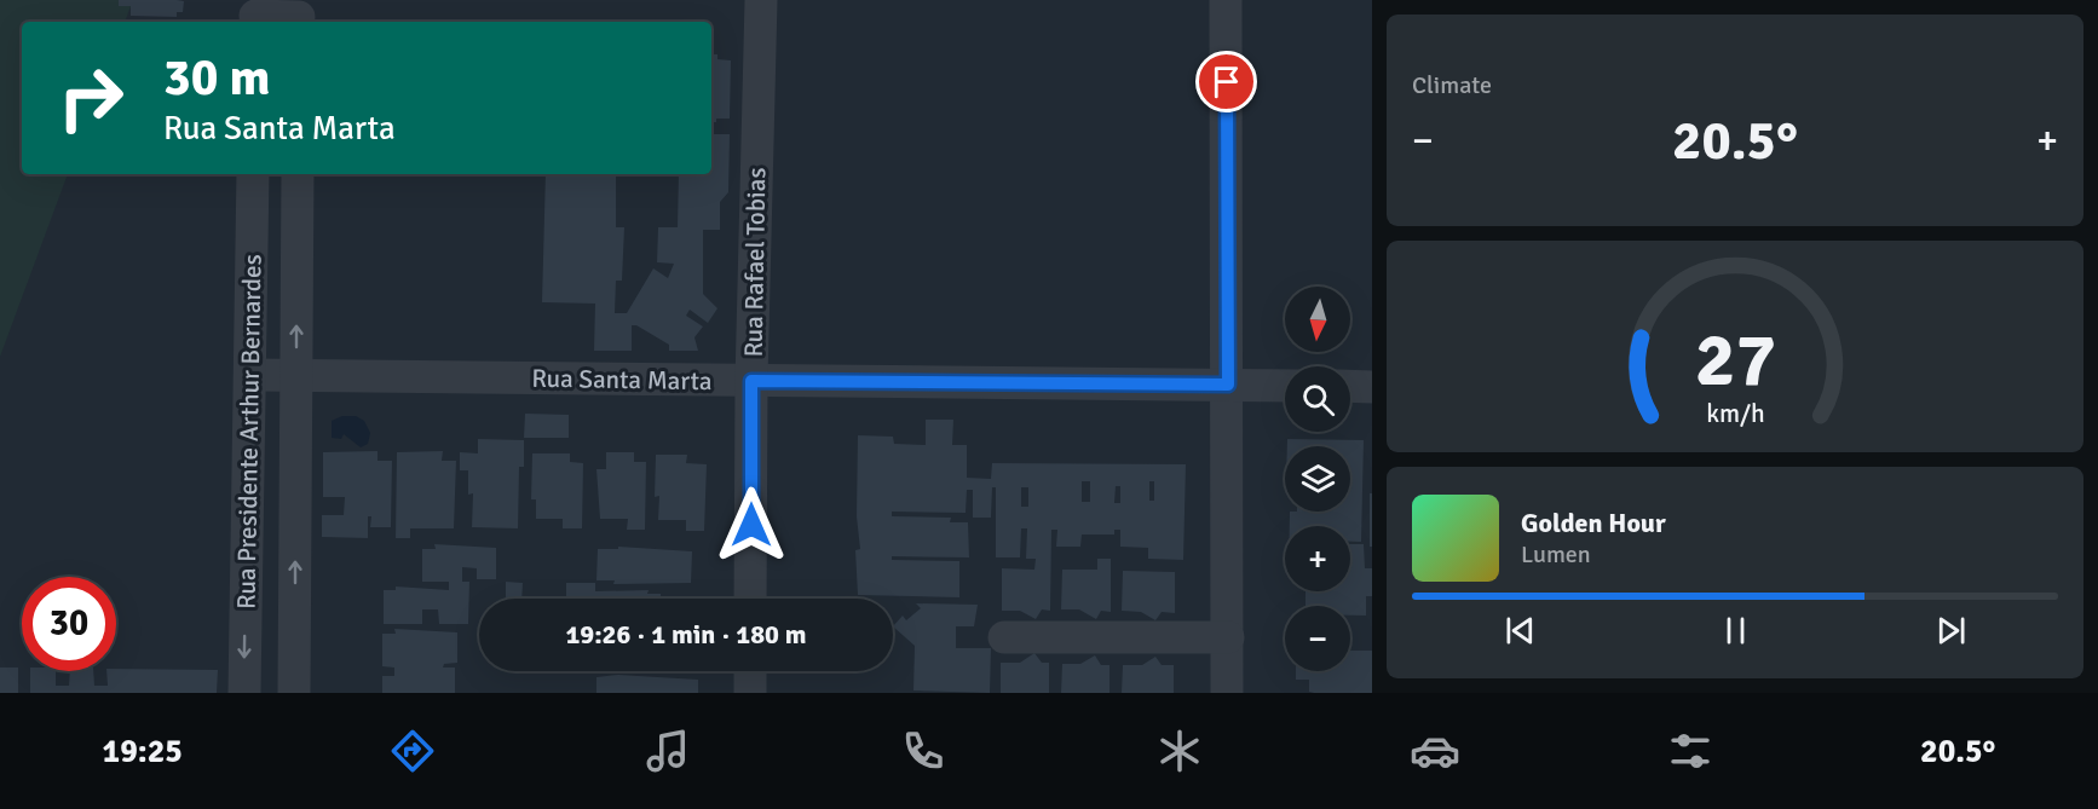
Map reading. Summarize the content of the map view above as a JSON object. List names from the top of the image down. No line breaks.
{"streets":{"street":["Rua Rafael Tobias","Rua Santa Marta","Rua Presidente Arthur Bernardes"]},"crossings":[["Rua Rafael Tobias","Rua Santa Marta"],["Rua Santa Marta","Rua Presidente Arthur Bernardes"]],"north":"bottom","page":{"tile":"Climate","turn":["30 m","Rua Santa Marta"],"heat":["−","20.5°","+"],"map_buttons":["+","−"],"song":["Golden Hour","Lumen"],"limit":"30","trip":"19:26 · 1 min · 180 m","tabs":["19:25","20.5°"],"gauge":["27","km/h"]}}
